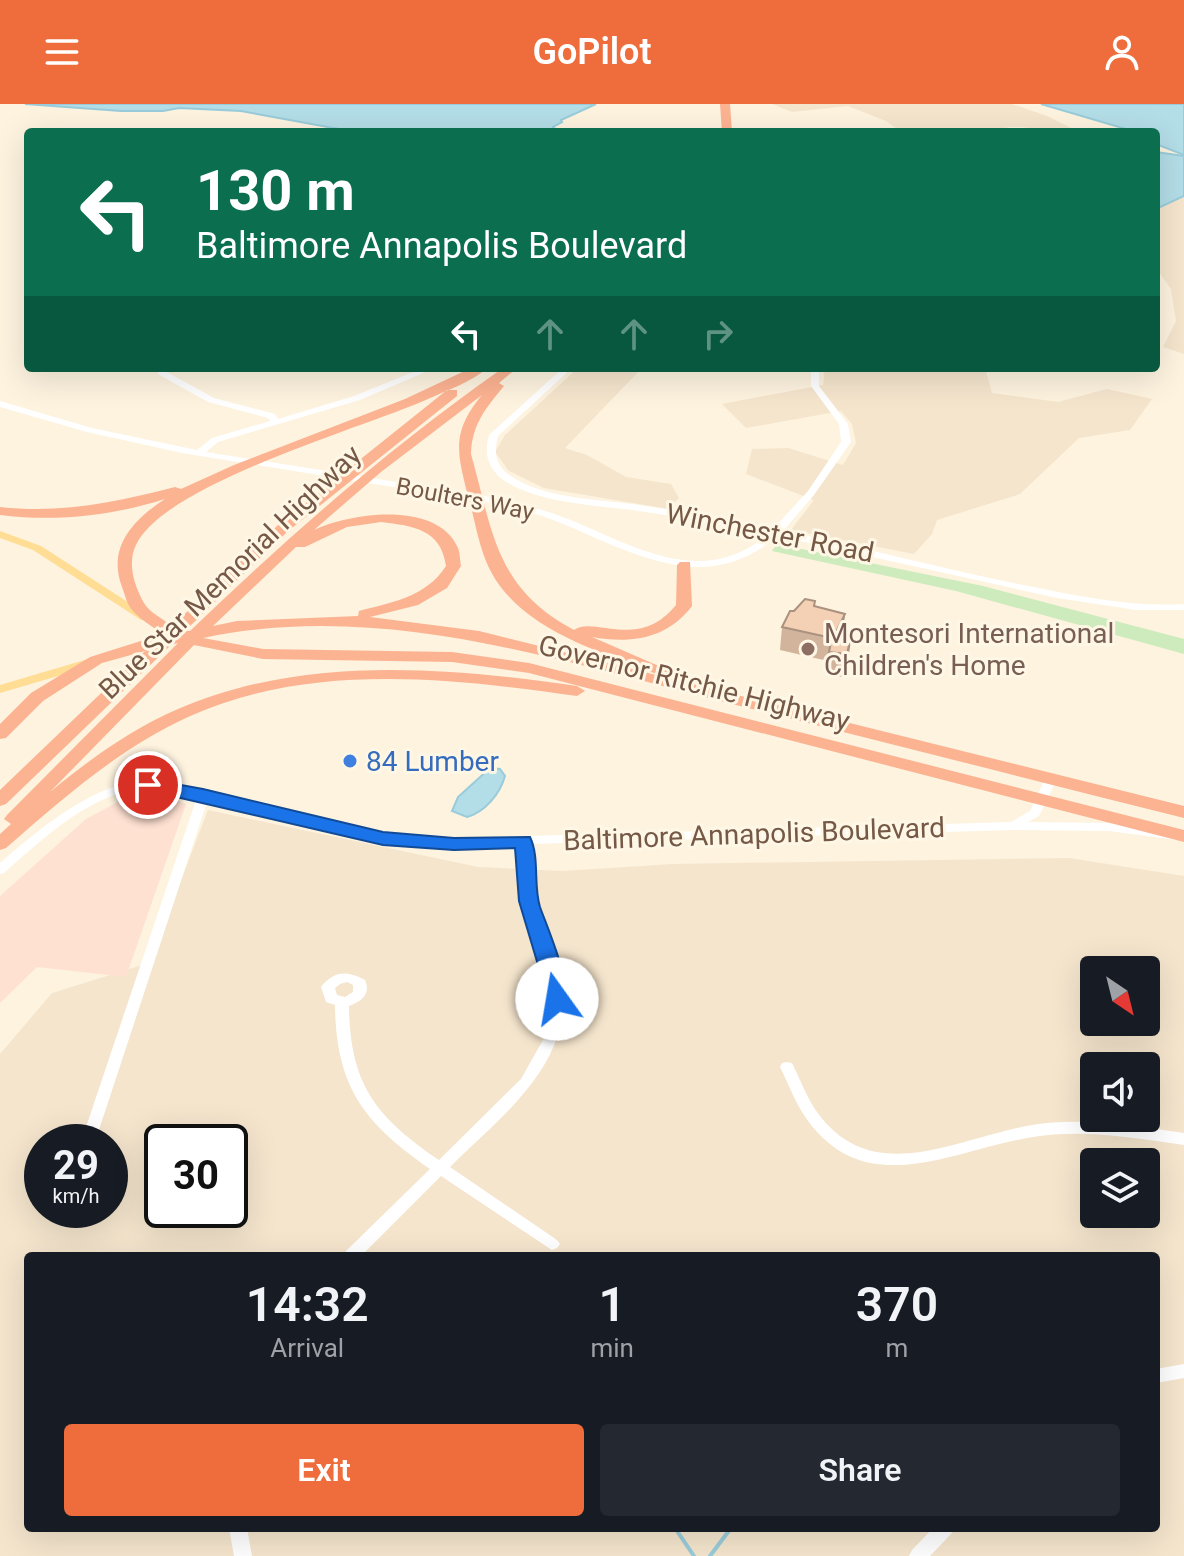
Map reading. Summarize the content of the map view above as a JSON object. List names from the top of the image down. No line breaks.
{"streets":{"highway":["Blue Star Memorial Highway","Governor Ritchie Highway"],"street":["Boulters Way","Winchester Road","Baltimore Annapolis Boulevard"]},"crossings":[["Boulters Way","Winchester Road"],["Governor Ritchie Highway","Baltimore Annapolis Boulevard"]],"places":["Montesori International Children's Home","84 Lumber"],"north":"bottom right","page":{"header":"GoPilot","turn":["130 m","Baltimore Annapolis Boulevard"],"speed":"29 km/h","limit":"30","eta":["14:32","Arrival","1","min","370","m"],"buttons":["Exit","Share"]}}
